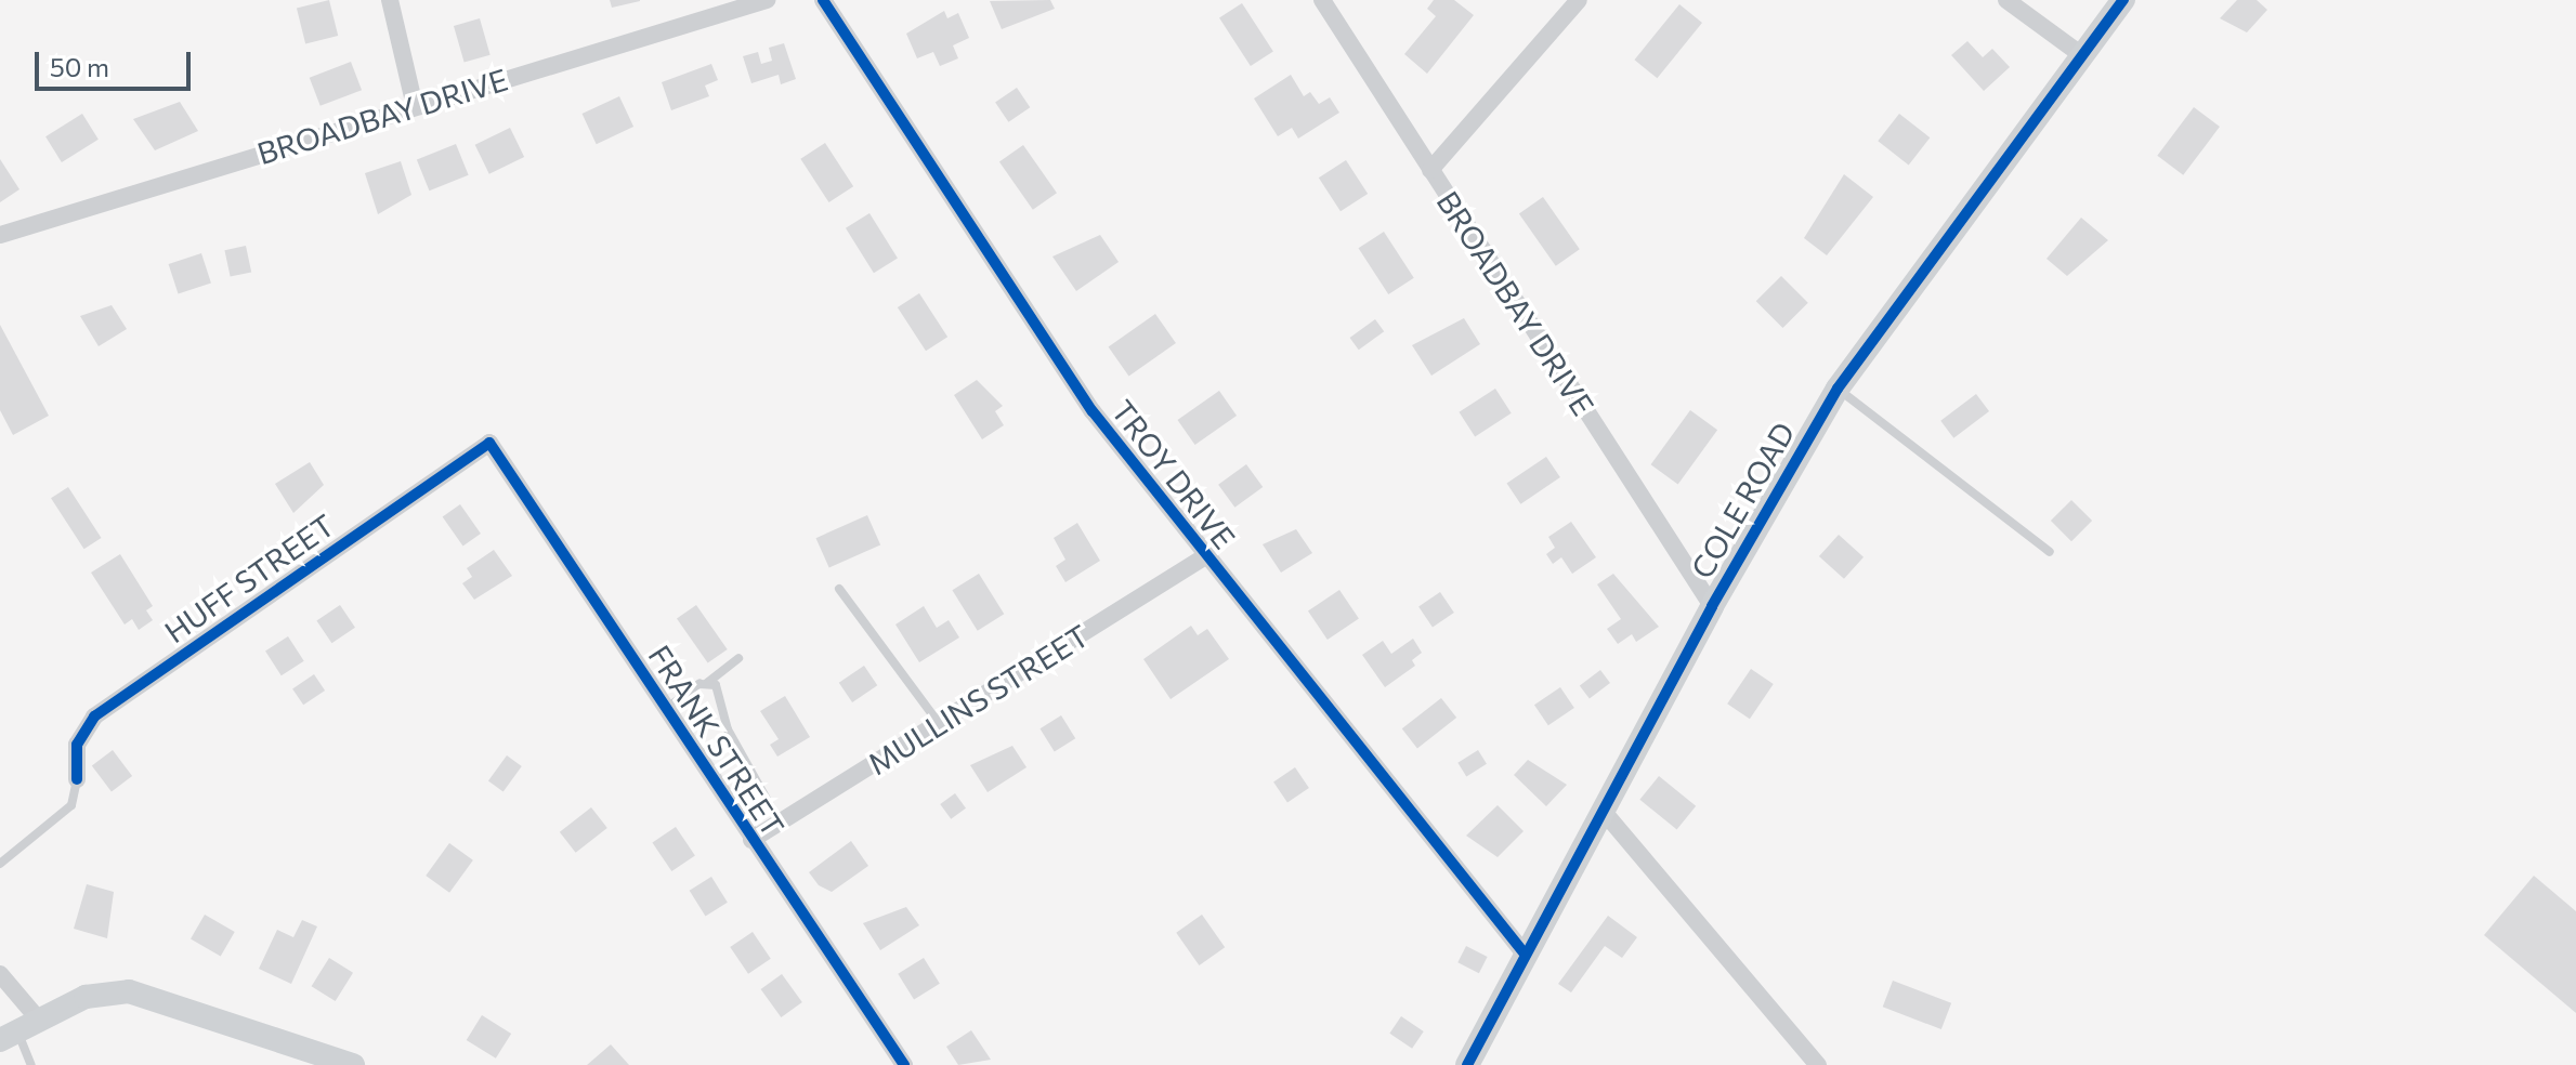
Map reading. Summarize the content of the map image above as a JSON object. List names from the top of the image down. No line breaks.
{"streets":{"street":["BROADBAY DRIVE","TROY DRIVE","COLE ROAD","HUFF STREET","MULLINS STREET","FRANK STREET"]},"crossings":[["BROADBAY DRIVE","COLE ROAD"],["TROY DRIVE","COLE ROAD"],["TROY DRIVE","MULLINS STREET"],["HUFF STREET","FRANK STREET"],["MULLINS STREET","FRANK STREET"]],"scale_bar":"50 m"}
